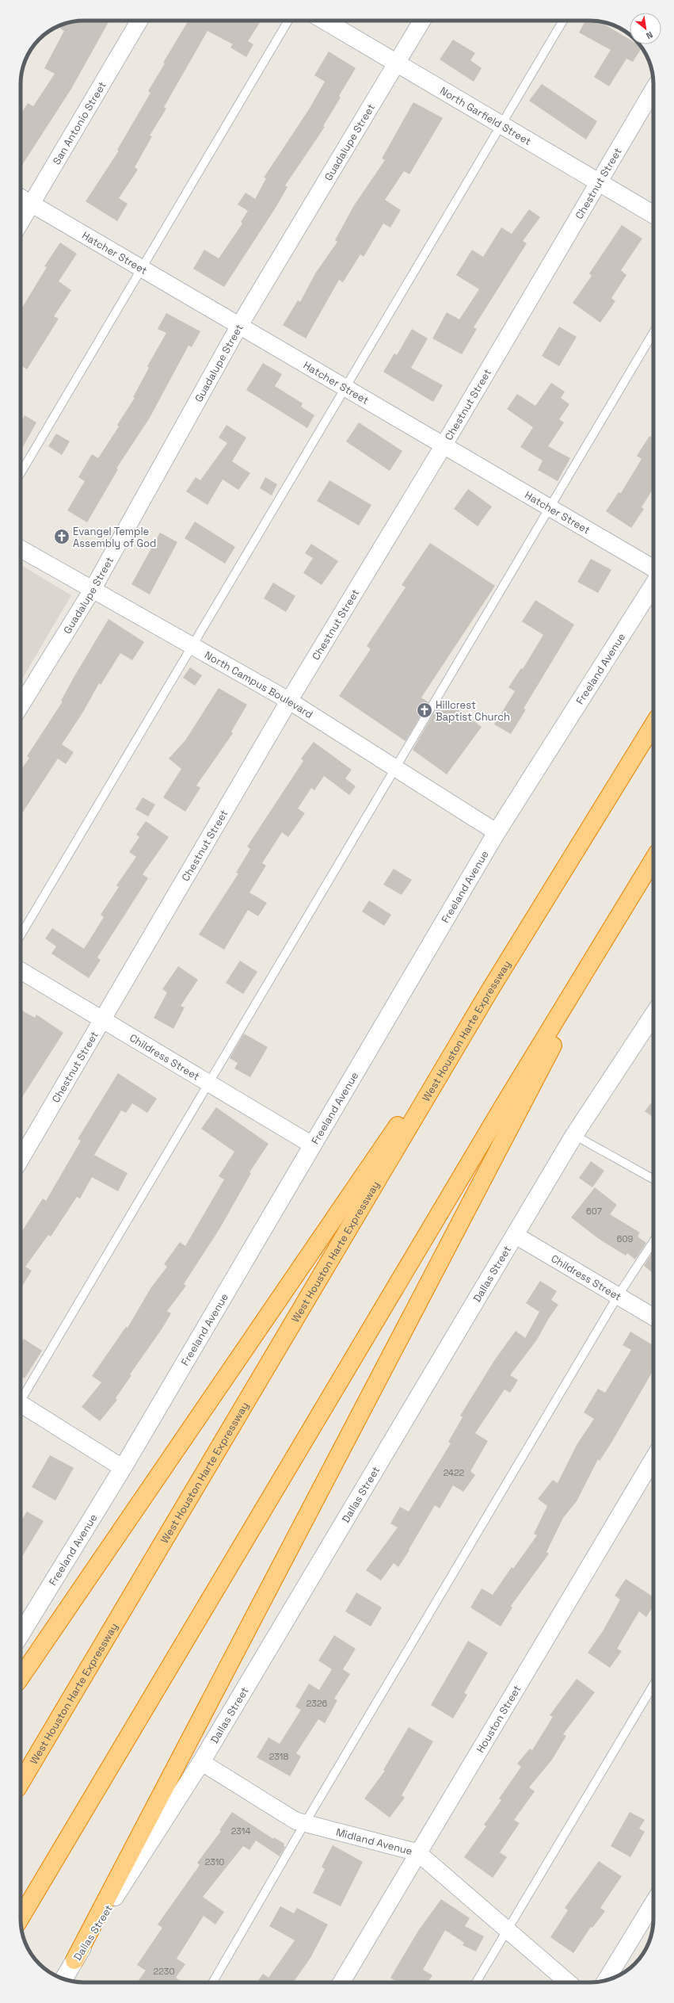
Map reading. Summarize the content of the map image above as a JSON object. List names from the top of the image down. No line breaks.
{"streets":{"highway":["West Houston Harte Expressway"],"main road":["North Garfield Street","Freeland Avenue","Dallas Street"],"street":["San Antonio Street","Guadalupe Street","Chestnut Street","Hatcher Street","North Campus Boulevard","Childress Street","Houston Street","Midland Avenue"]},"crossings":[["North Garfield Street","Guadalupe Street"],["North Garfield Street","Chestnut Street"],["San Antonio Street","Hatcher Street"],["Guadalupe Street","Hatcher Street"],["Guadalupe Street","North Campus Boulevard"],["Chestnut Street","Hatcher Street"],["Chestnut Street","North Campus Boulevard"],["Chestnut Street","Childress Street"],["Freeland Avenue","North Campus Boulevard"],["Freeland Avenue","Childress Street"],["Childress Street","Dallas Street"],["Dallas Street","Midland Avenue"],["Houston Street","Midland Avenue"]],"places":{"church":["Evangel Temple Assembly of God","Hillcrest Baptist Church"]},"house_numbers":["607","609","2422","2326","2318","2314","2310","2230"],"north":"bottom right"}
